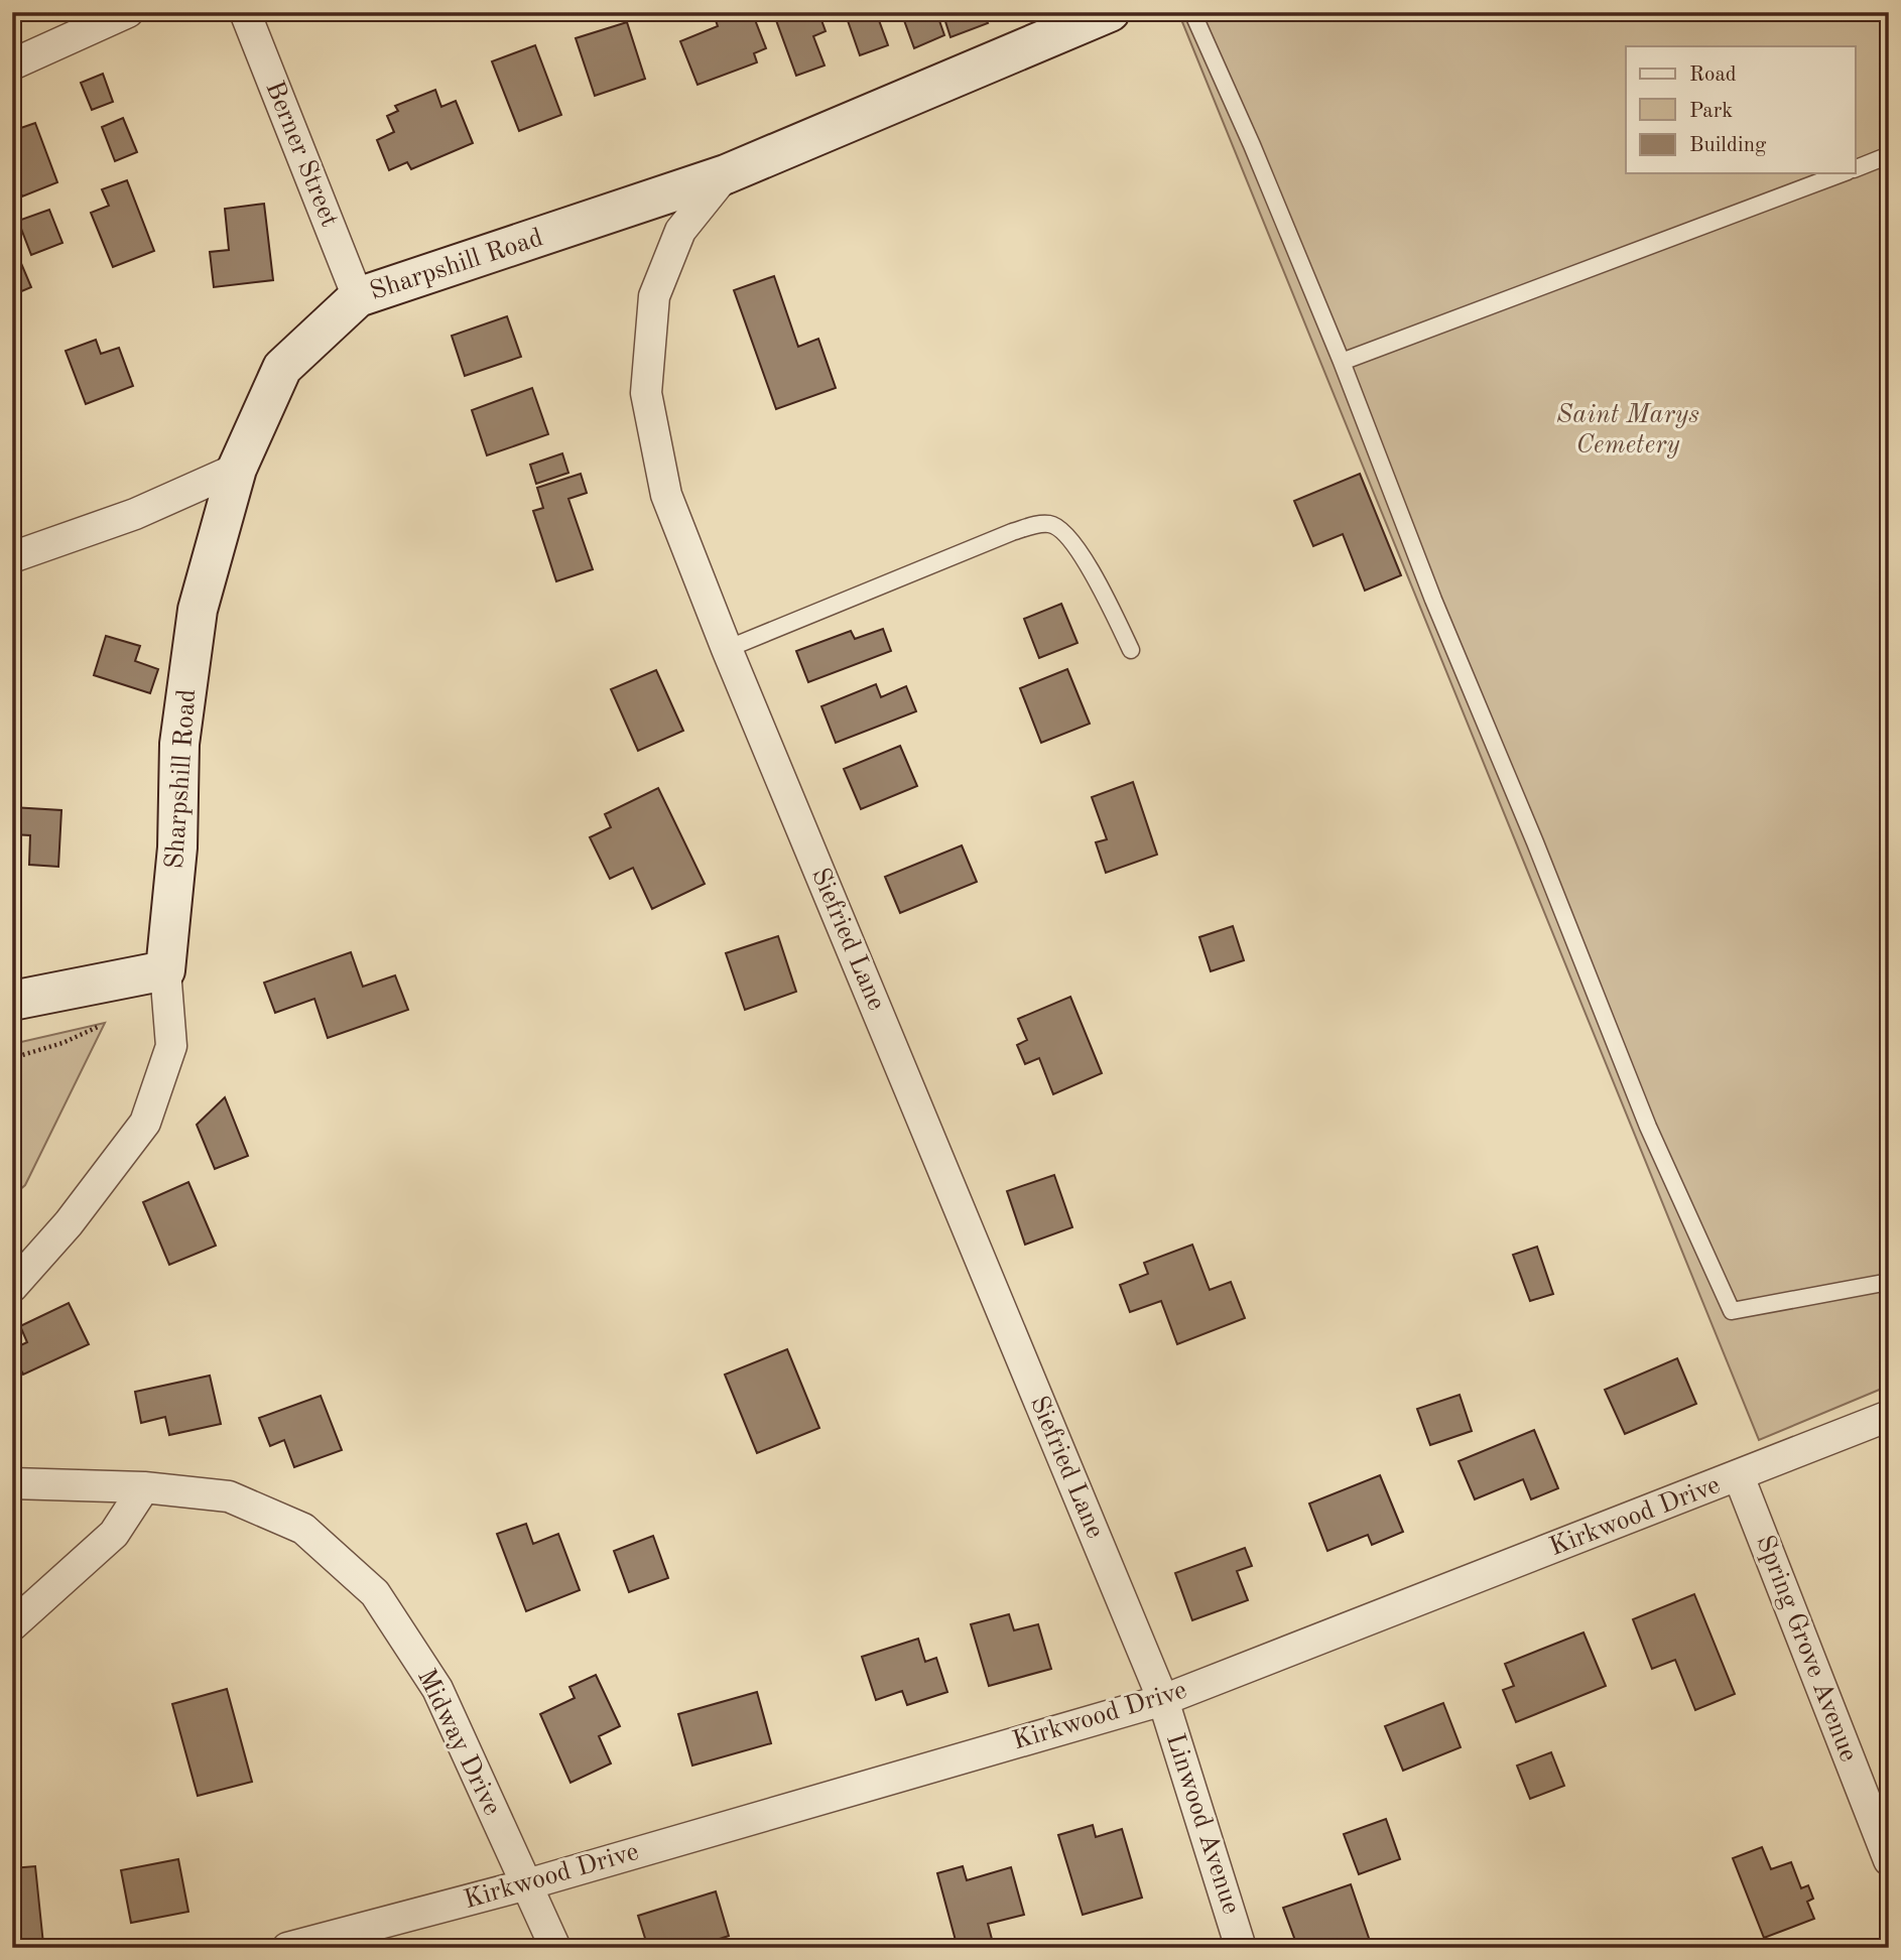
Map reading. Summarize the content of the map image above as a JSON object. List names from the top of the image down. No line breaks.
{"streets":{"street":["Berner Street","Sharpshill Road","Siefried Lane","Kirkwood Drive","Spring Grove Avenue","Midway Drive","Linwood Avenue"]},"crossings":[["Berner Street","Sharpshill Road"],["Sharpshill Road","Siefried Lane"],["Siefried Lane","Kirkwood Drive"],["Siefried Lane","Linwood Avenue"],["Kirkwood Drive","Spring Grove Avenue"],["Kirkwood Drive","Midway Drive"],["Kirkwood Drive","Linwood Avenue"]],"parks":["Saint Marys Cemetery"],"legend":["Road","Park","Building"]}
